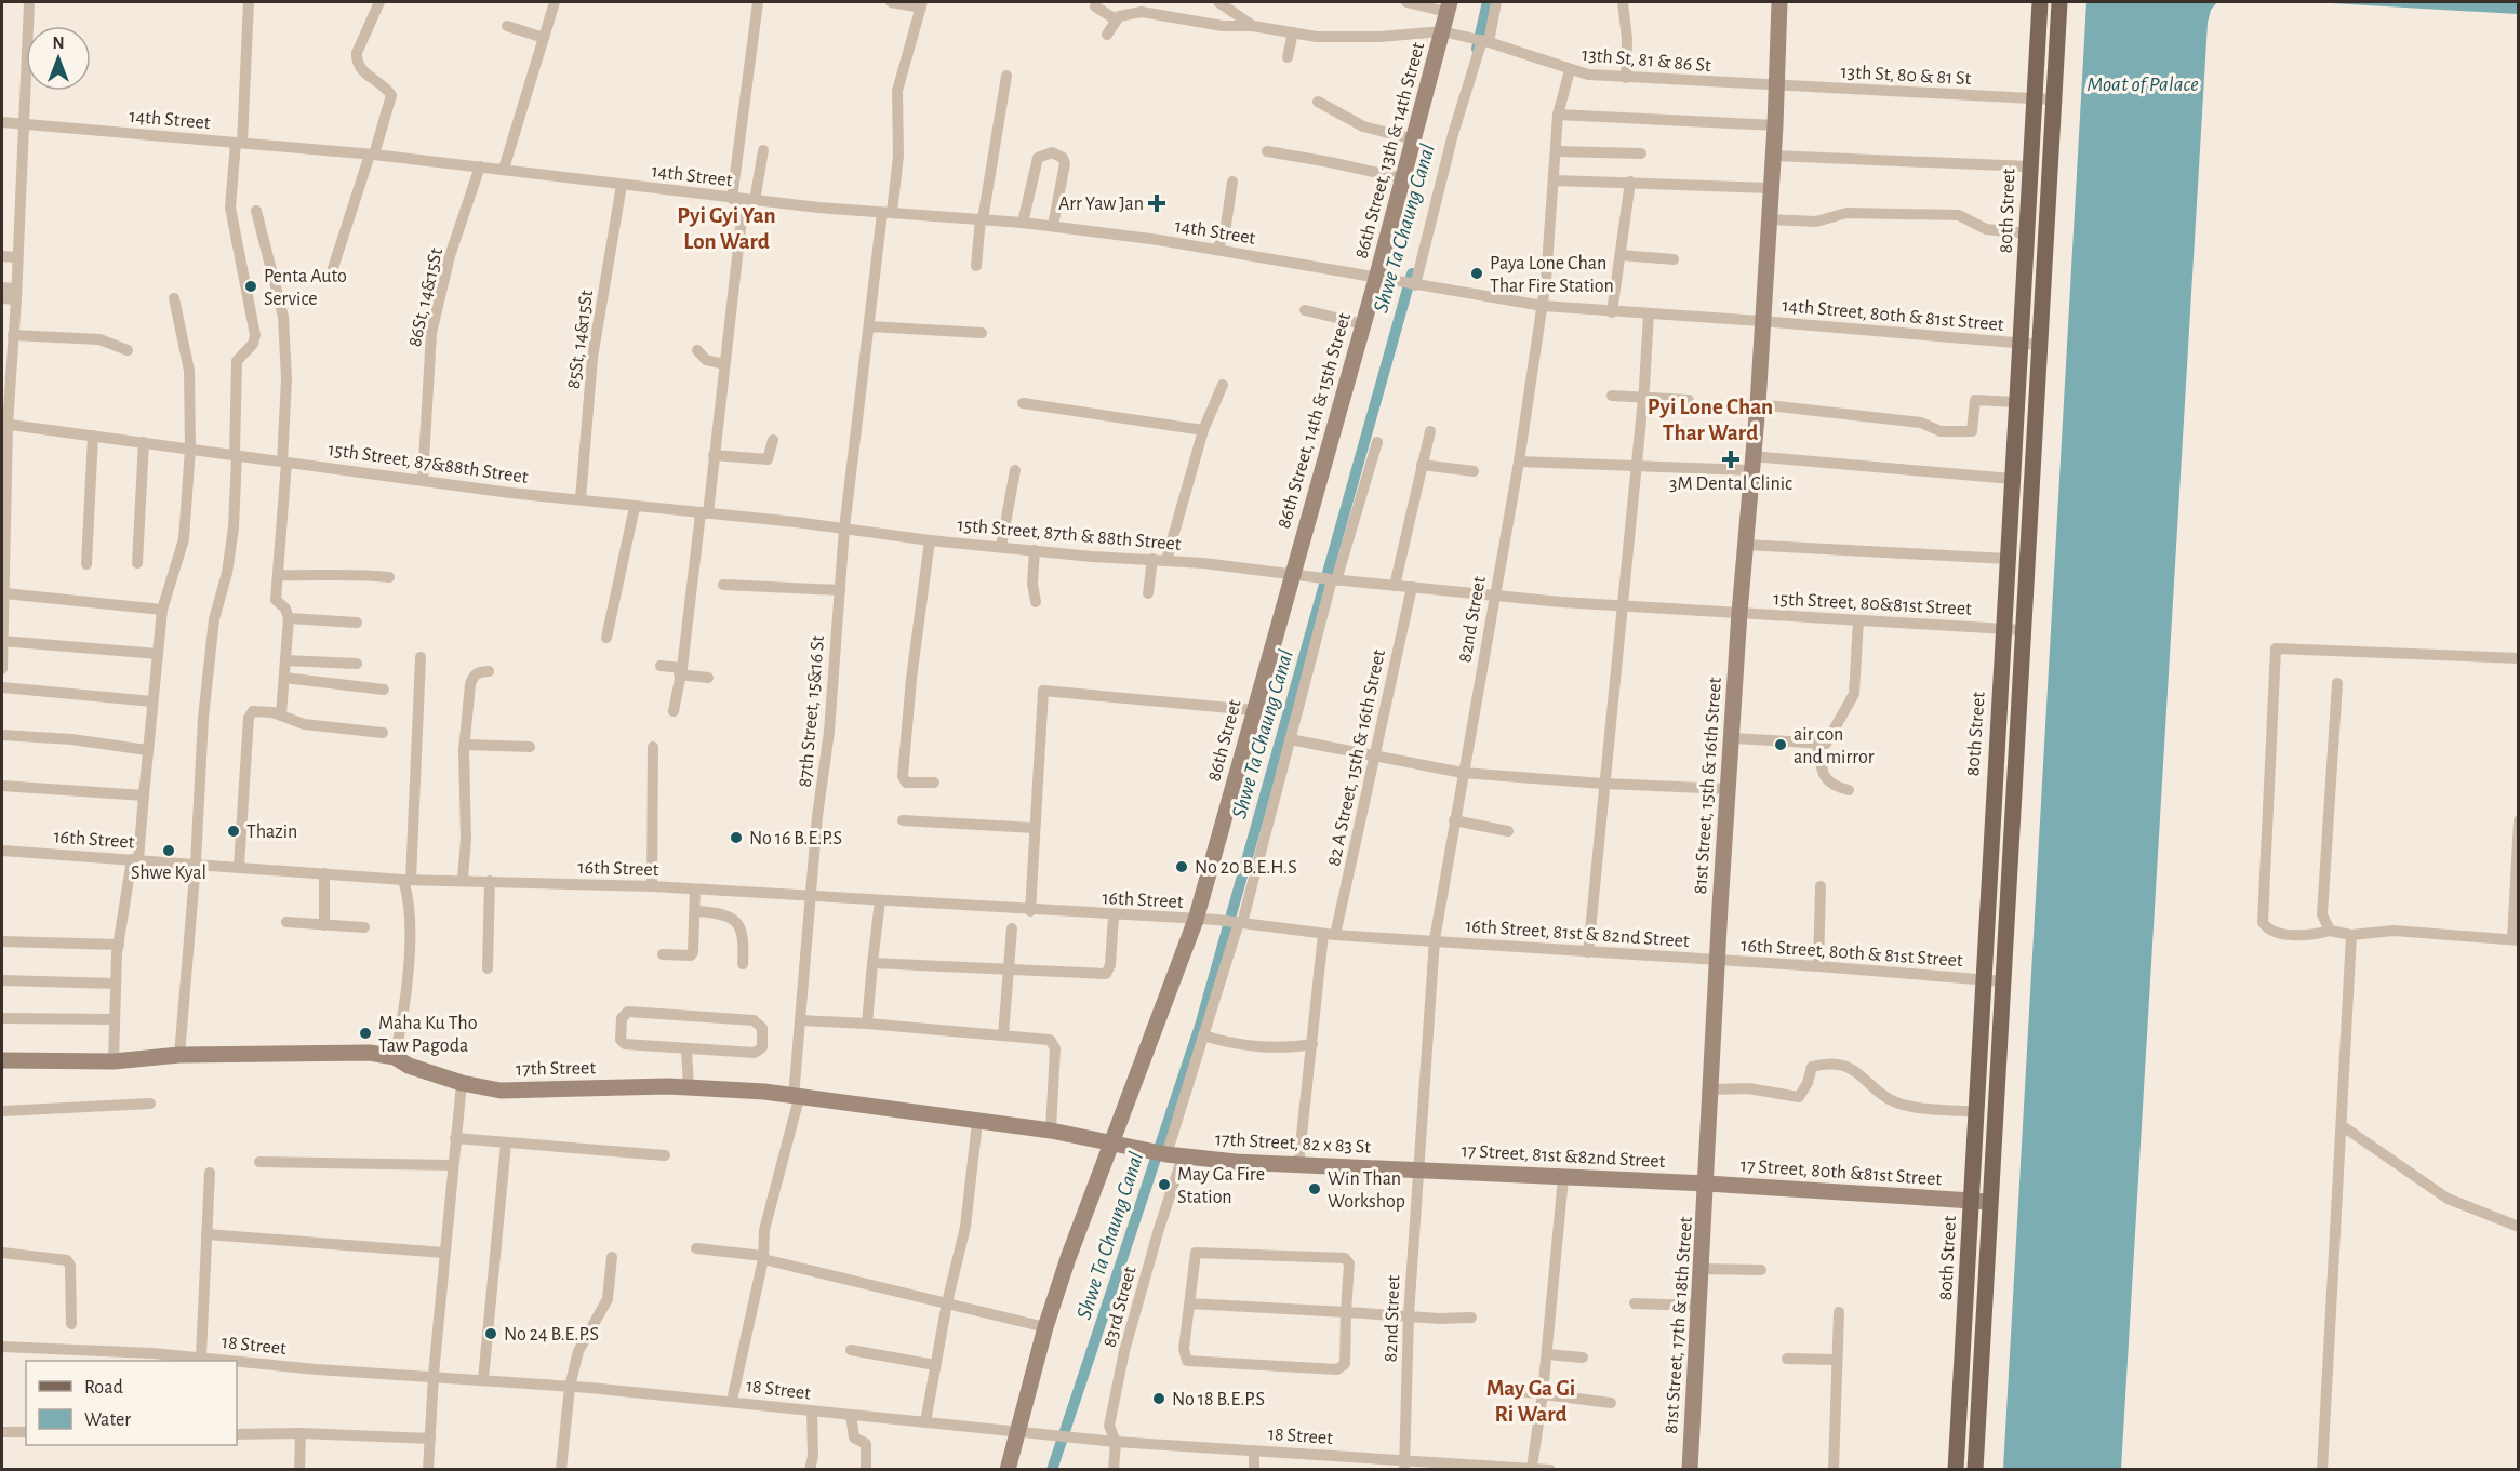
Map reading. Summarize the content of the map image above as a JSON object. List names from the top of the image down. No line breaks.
{"streets":{"main road":["80th Street"],"street":["13th St, 81 & 86 St","13th St, 80 & 81 St","14th Street","86th Street, 13th & 14th Street","86St, 14&15St","14th Street, 80th & 81st Street","85St, 14&15St","86th Street, 14th & 15th Street","15th Street, 87&88th Street","15th Street, 87th & 88th Street","15th Street, 80&81st Street","82nd Street","87th Street, 15&16 St","86th Street","82 A Street, 15th & 16th Street","81st Street, 15th & 16th Street","16th Street","16th Street, 81st & 82nd Street","16th Street, 80th & 81st Street","17th Street","17th Street, 82 x 83 St","17 Street, 81st &82nd Street","17 Street, 80th &81st Street","83rd Street","81st Street, 17th & 18th Street","18 Street"]},"crossings":[["13th St, 81 & 86 St","13th St, 80 & 81 St"],["13th St, 81 & 86 St","86th Street, 13th & 14th Street"],["13th St, 81 & 86 St","82nd Street"],["13th St, 81 & 86 St","81st Street, 15th & 16th Street"],["13th St, 80 & 81 St","80th Street"],["13th St, 80 & 81 St","81st Street, 15th & 16th Street"],["14th Street","86th Street, 13th & 14th Street"],["14th Street","86St, 14&15St"],["14th Street","14th Street, 80th & 81st Street"],["14th Street","85St, 14&15St"],["14th Street","86th Street, 14th & 15th Street"],["14th Street","82nd Street"],["14th Street","87th Street, 15&16 St"],["86th Street, 13th & 14th Street","86th Street, 14th & 15th Street"],["80th Street","14th Street, 80th & 81st Street"],["80th Street","15th Street, 80&81st Street"],["80th Street","16th Street, 80th & 81st Street"],["80th Street","17 Street, 80th &81st Street"],["86St, 14&15St","15th Street, 87&88th Street"],["14th Street, 80th & 81st Street","82nd Street"],["14th Street, 80th & 81st Street","81st Street, 15th & 16th Street"],["85St, 14&15St","15th Street, 87&88th Street"],["86th Street, 14th & 15th Street","15th Street, 87th & 88th Street"],["86th Street, 14th & 15th Street","86th Street"],["15th Street, 87&88th Street","15th Street, 87th & 88th Street"],["15th Street, 87&88th Street","87th Street, 15&16 St"],["15th Street, 87th & 88th Street","15th Street, 80&81st Street"],["15th Street, 87th & 88th Street","82nd Street"],["15th Street, 87th & 88th Street","87th Street, 15&16 St"],["15th Street, 87th & 88th Street","86th Street"],["15th Street, 87th & 88th Street","82 A Street, 15th & 16th Street"],["15th Street, 80&81st Street","82nd Street"],["15th Street, 80&81st Street","81st Street, 15th & 16th Street"],["82nd Street","16th Street, 81st & 82nd Street"],["82nd Street","17th Street, 82 x 83 St"],["82nd Street","17 Street, 81st &82nd Street"],["82nd Street","18 Street"],["87th Street, 15&16 St","16th Street"],["87th Street, 15&16 St","17th Street"],["87th Street, 15&16 St","18 Street"],["86th Street","16th Street"],["86th Street","17th Street"],["86th Street","18 Street"],["82 A Street, 15th & 16th Street","16th Street"],["82 A Street, 15th & 16th Street","16th Street, 81st & 82nd Street"],["82 A Street, 15th & 16th Street","17th Street, 82 x 83 St"],["81st Street, 15th & 16th Street","16th Street, 81st & 82nd Street"],["81st Street, 15th & 16th Street","16th Street, 80th & 81st Street"],["81st Street, 15th & 16th Street","81st Street, 17th & 18th Street"],["16th Street","16th Street, 81st & 82nd Street"],["16th Street, 81st & 82nd Street","16th Street, 80th & 81st Street"],["17th Street","17th Street, 82 x 83 St"],["17th Street, 82 x 83 St","17 Street, 81st &82nd Street"],["17th Street, 82 x 83 St","83rd Street"],["17 Street, 81st &82nd Street","17 Street, 80th &81st Street"],["17 Street, 81st &82nd Street","81st Street, 17th & 18th Street"],["17 Street, 80th &81st Street","81st Street, 17th & 18th Street"],["83rd Street","18 Street"]],"districts":["Pyi Gyi Yan Lon Ward","Pyi Lone Chan Thar Ward","May Ga Gi Ri Ward"],"water":["Moat of Palace","Shwe Ta Chaung Canal"],"places":{"health":["Arr Yaw Jan","3M Dental Clinic"],"other":["Paya Lone Chan Thar Fire Station","Penta Auto Service","air con and mirror","Thazin","No 16 B.E.P.S","Shwe Kyal","No 20 B.E.H.S","Maha Ku Tho Taw Pagoda","May Ga Fire Station","Win Than Workshop","No 24 B.E.P.S","No 18 B.E.P.S"]},"legend":["Road","Water"],"north":"top"}
